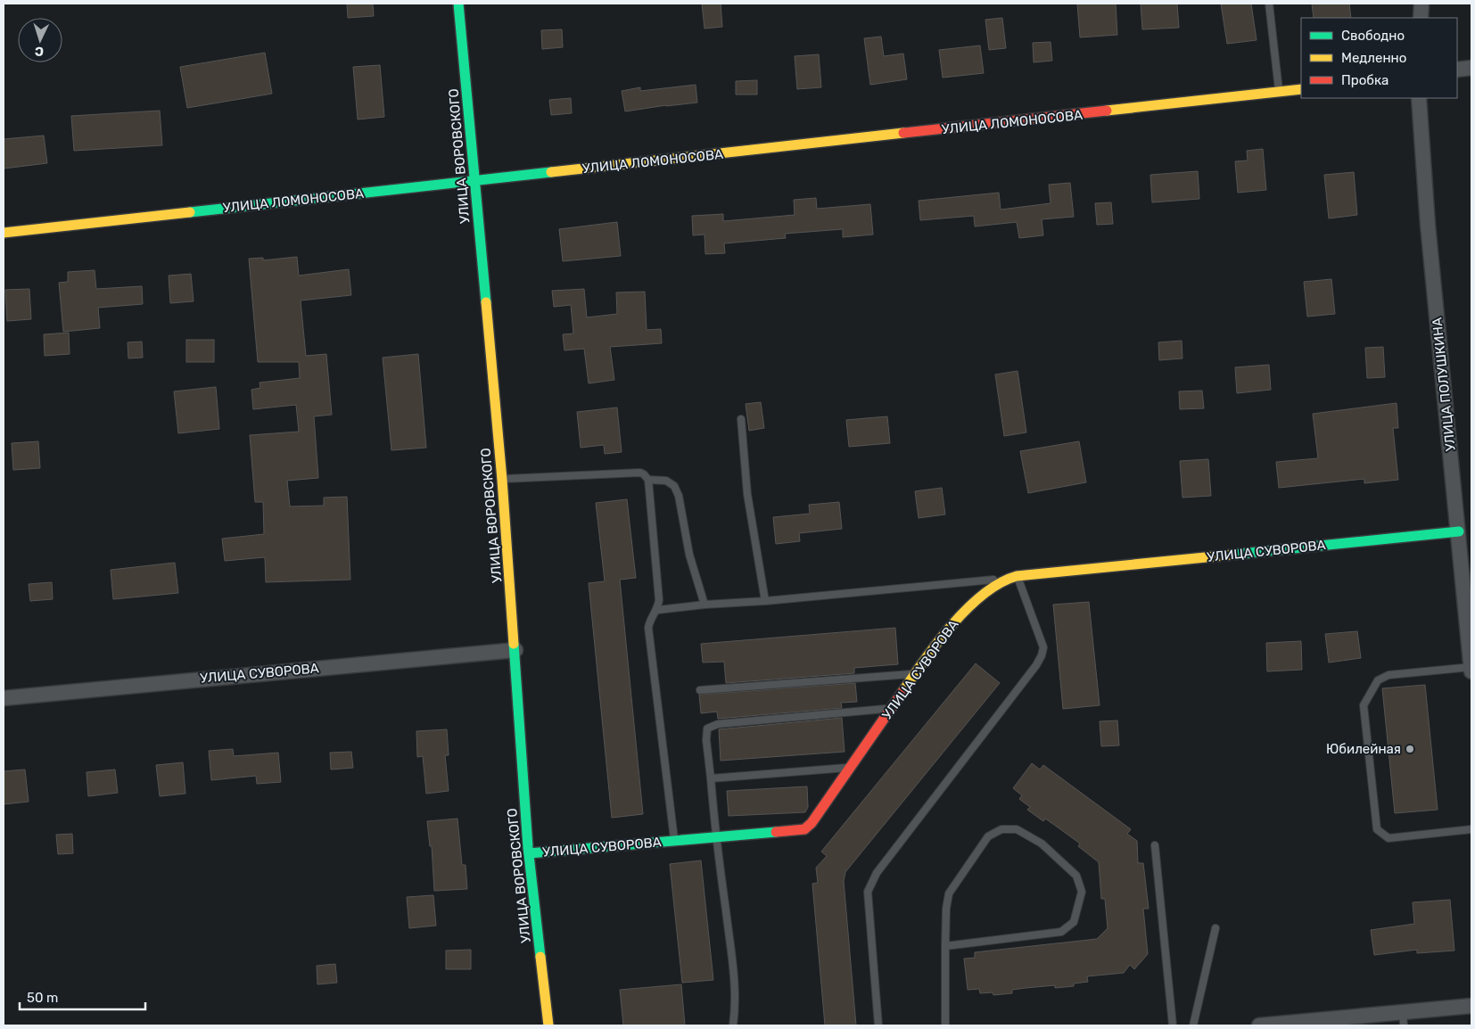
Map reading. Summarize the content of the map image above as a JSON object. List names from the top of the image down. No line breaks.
{"streets":{"street":["УЛИЦА ЛОМОНОСОВА","УЛИЦА ВОРОВСКОГО","УЛИЦА ПОЛУШКИНА","УЛИЦА СУВОРОВА"]},"crossings":[["УЛИЦА ЛОМОНОСОВА","УЛИЦА ВОРОВСКОГО"],["УЛИЦА ВОРОВСКОГО","УЛИЦА СУВОРОВА"],["УЛИЦА ПОЛУШКИНА","УЛИЦА СУВОРОВА"]],"places":["Юбилейная"],"legend":["Свободно","Медленно","Пробка"],"scale_bar":"50 m","north":"bottom"}
